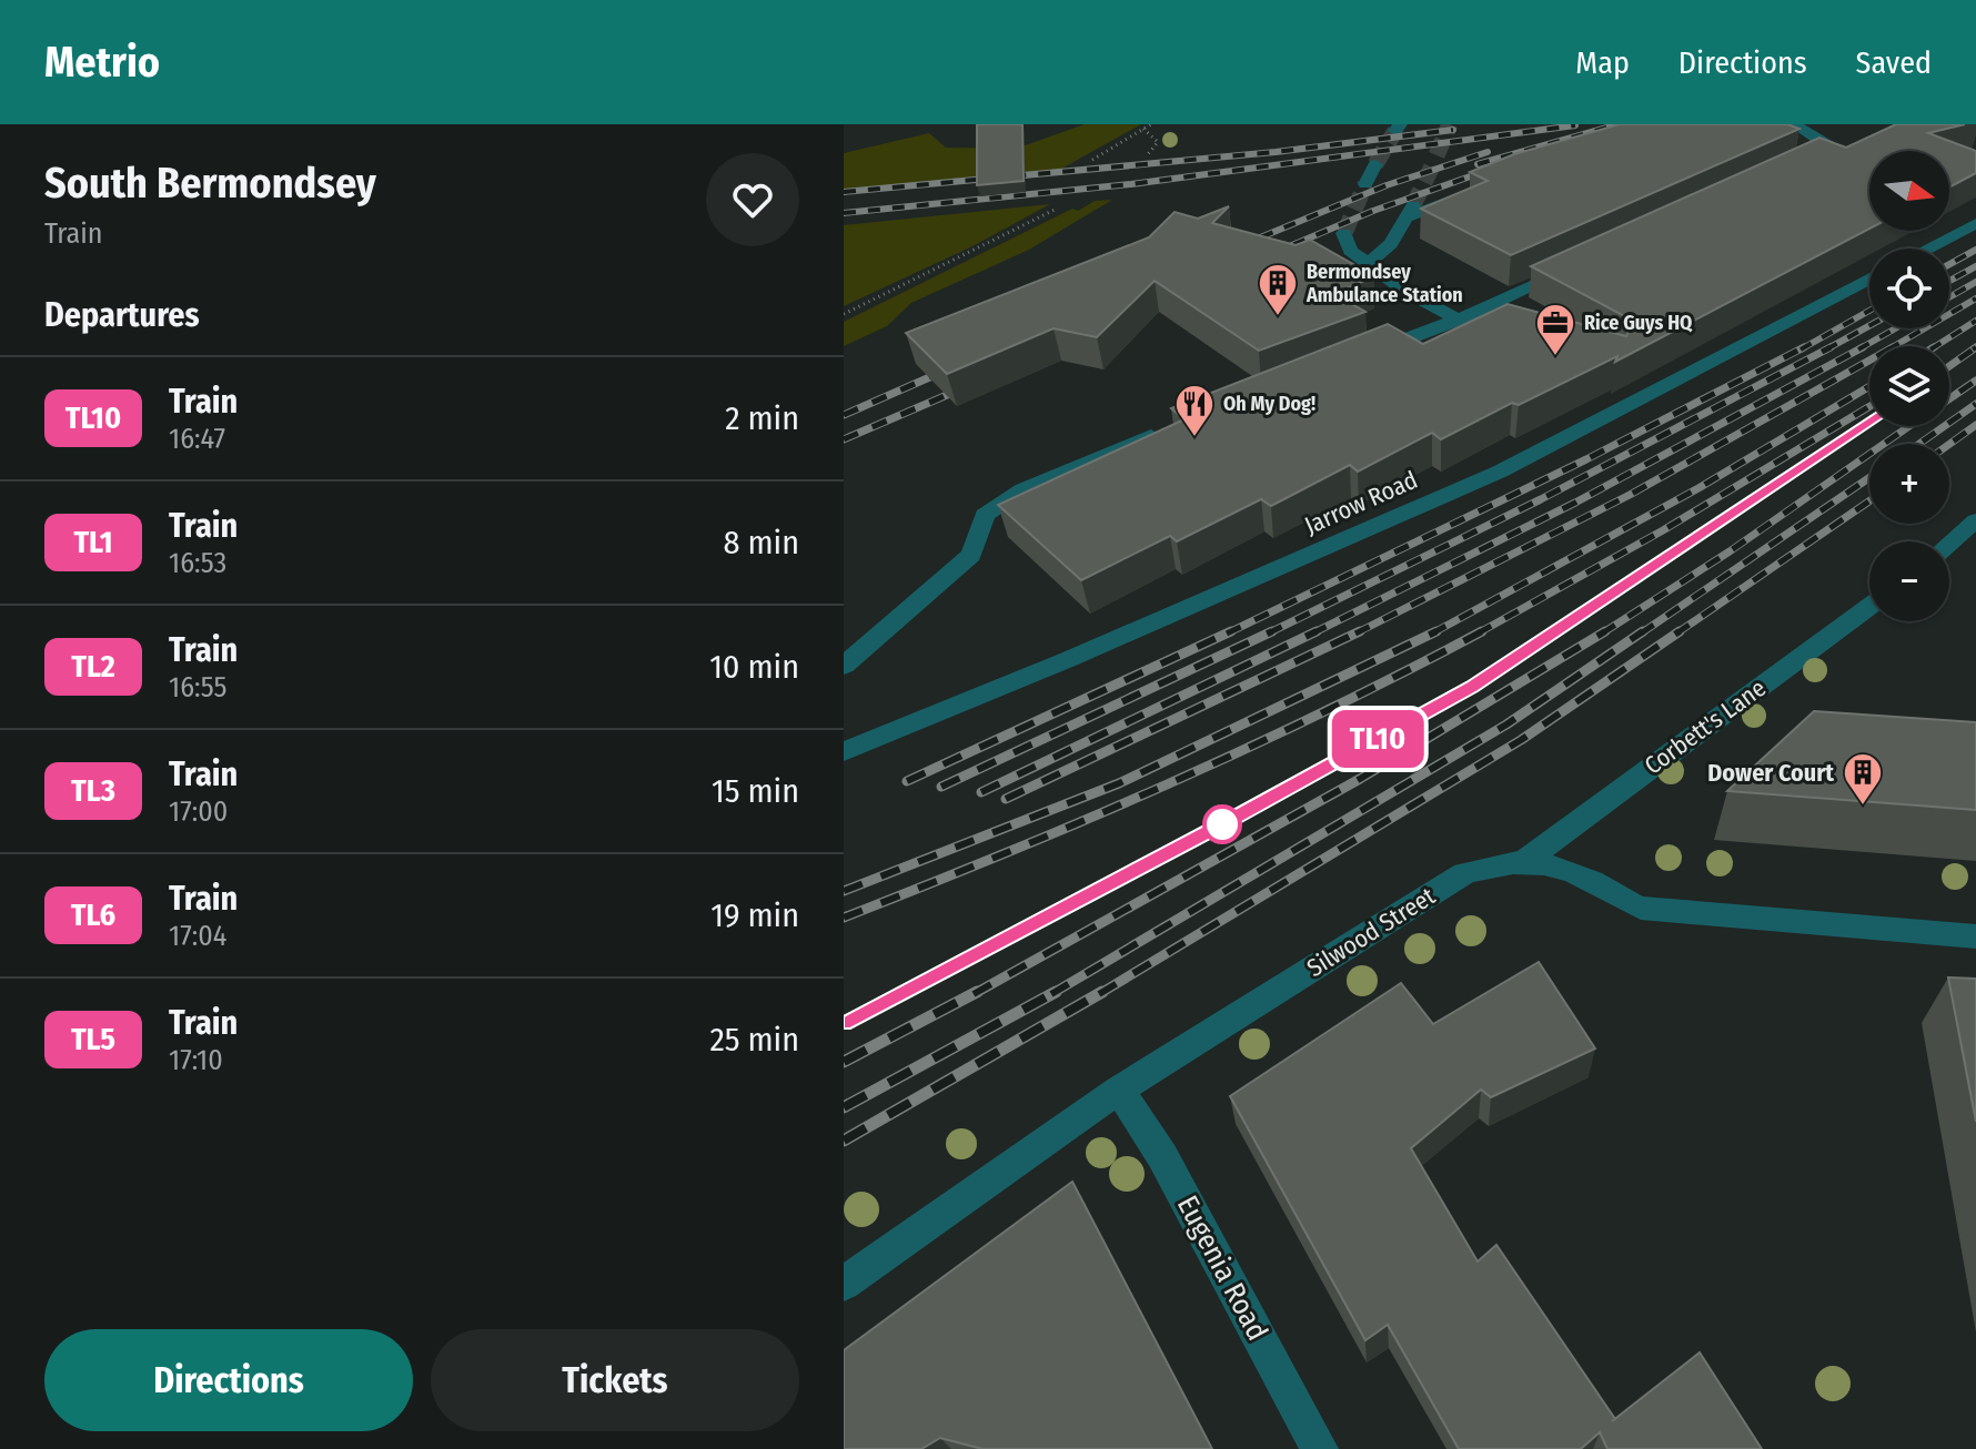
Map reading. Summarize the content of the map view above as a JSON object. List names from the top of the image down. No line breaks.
{"streets":{"street":["Jarrow Road","Corbett's Lane","Silwood Street","Eugenia Road"]},"crossings":[["Corbett's Lane","Silwood Street"],["Silwood Street","Eugenia Road"]],"places":{"building":["Bermondsey Ambulance Station","Dower Court"],"office":["Rice Guys HQ"],"restaurant":["Oh My Dog!"]},"north":"right","page":{"header":"Metrio","nav":["Map","Directions","Saved"],"heading":[["South Bermondsey","Train"],"Departures"],"on_map":"TL10","map_buttons":["+","−"],"list":[{"mark":"TL10","name":"Train","note":"16:47","value":"2 min"},{"mark":"TL1","name":"Train","note":"16:53","value":"8 min"},{"mark":"TL2","name":"Train","note":"16:55","value":"10 min"},{"mark":"TL3","name":"Train","note":"17:00","value":"15 min"},{"mark":"TL6","name":"Train","note":"17:04","value":"19 min"},{"mark":"TL5","name":"Train","note":"17:10","value":"25 min"}],"buttons":["Directions","Tickets"]}}
